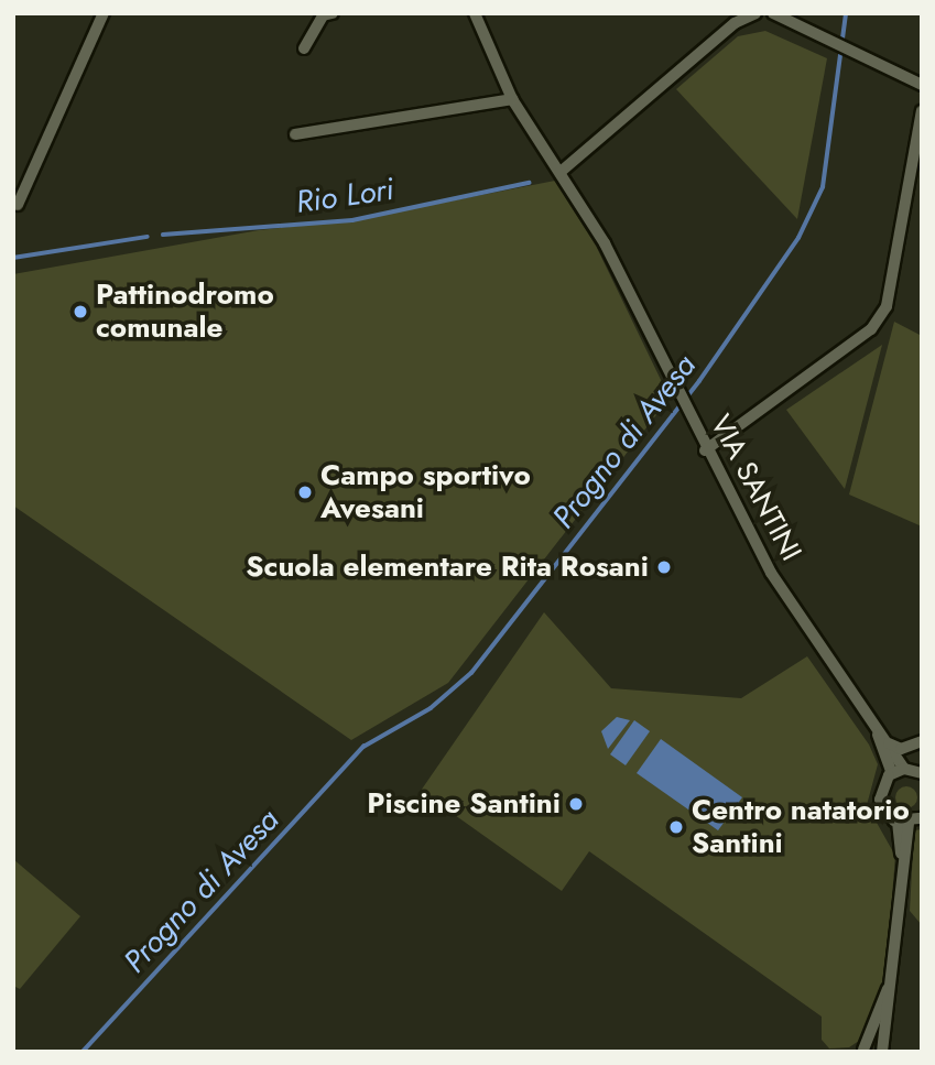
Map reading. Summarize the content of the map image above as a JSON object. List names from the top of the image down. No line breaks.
{"streets":{"street":["VIA SANTINI"]},"water":["Rio Lori","Progno di Avesa"],"places":["Pattinodromo comunale","Campo sportivo Avesani","Scuola elementare Rita Rosani","Piscine Santini","Centro natatorio Santini"]}
